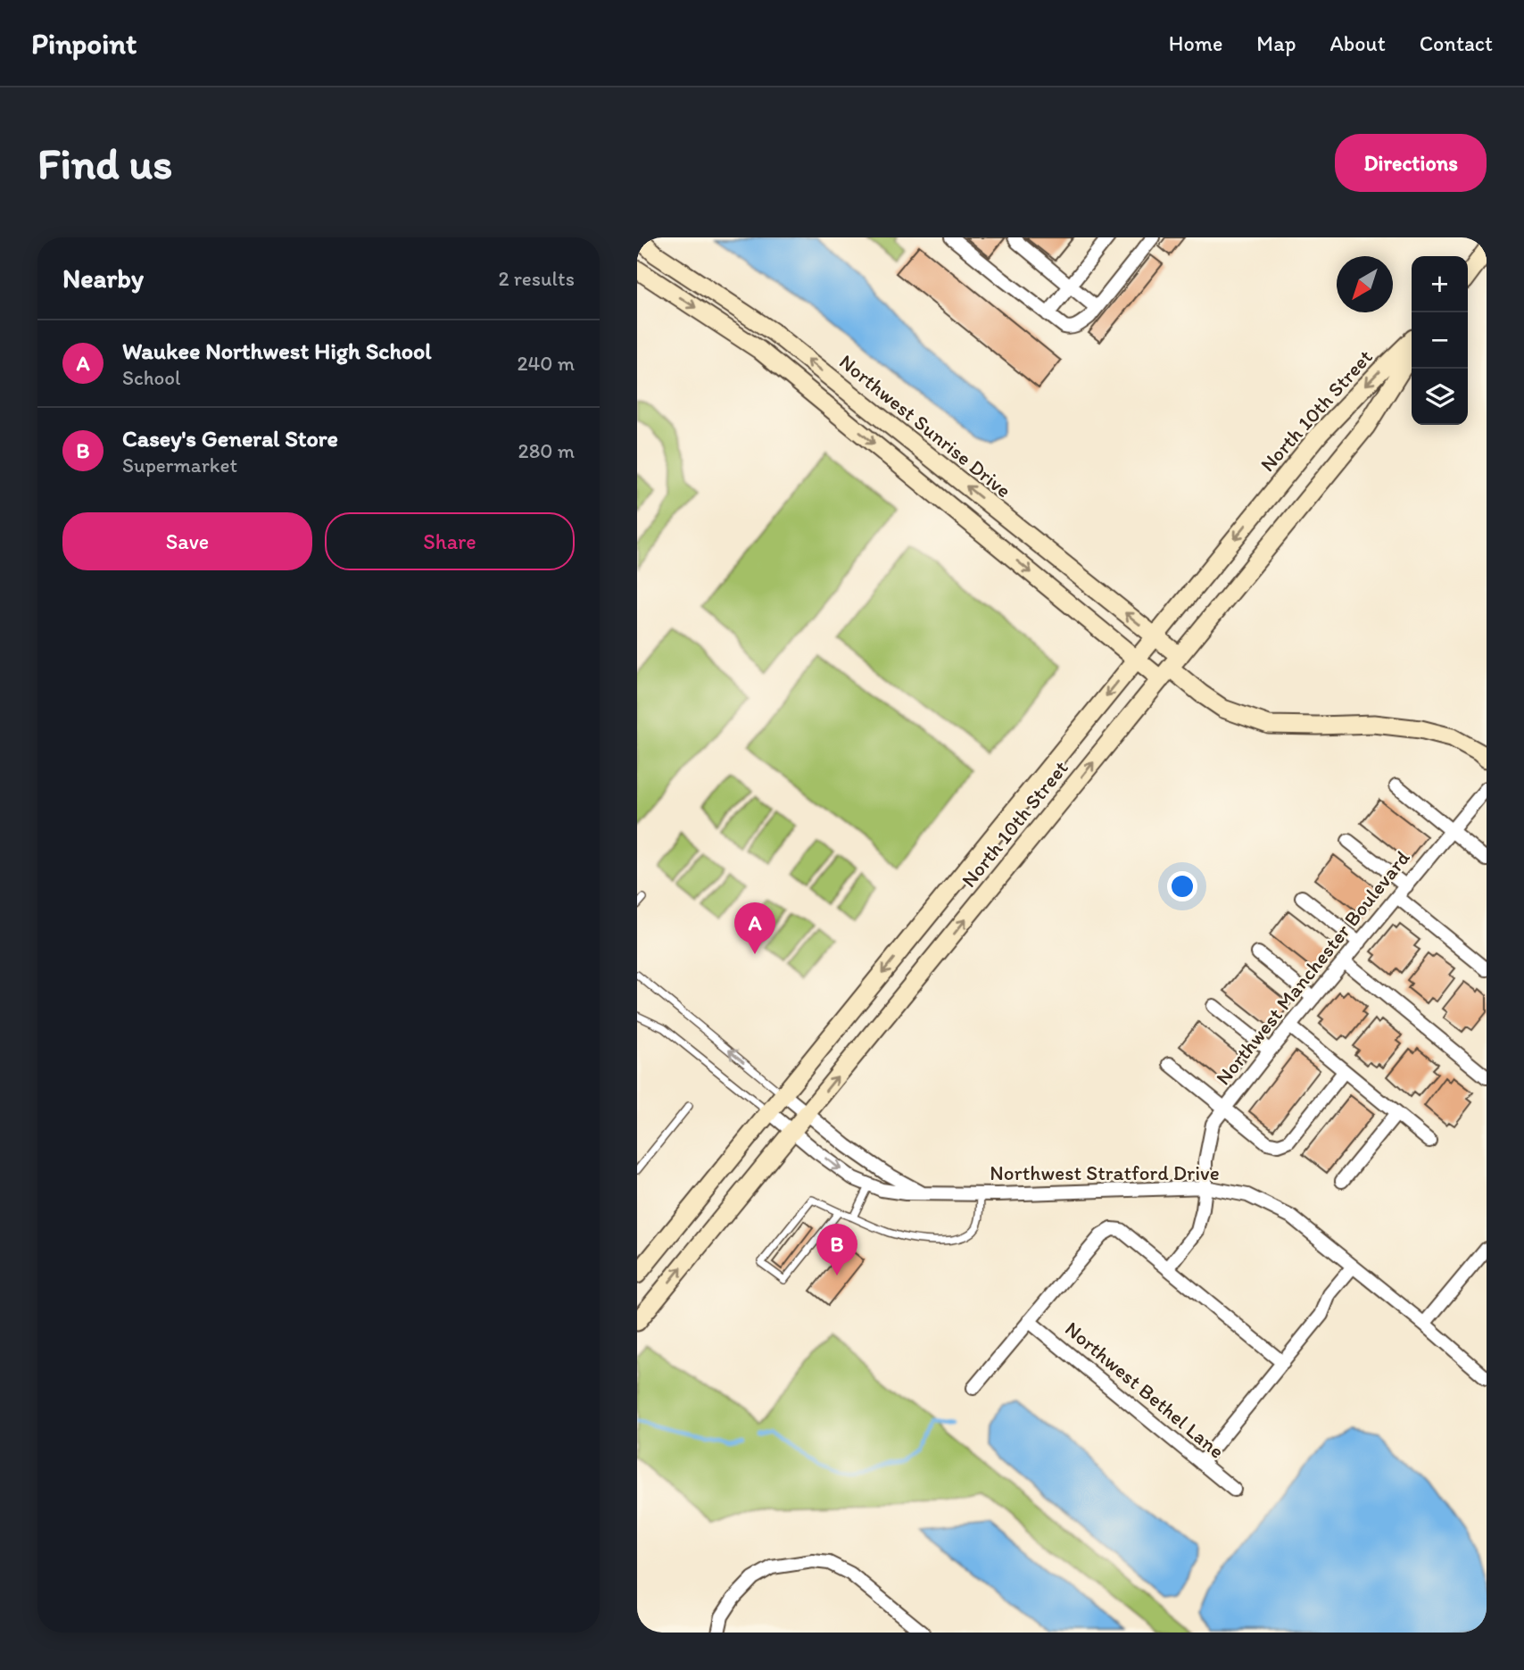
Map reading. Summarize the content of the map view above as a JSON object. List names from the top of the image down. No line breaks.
{"streets":{"main road":["North 10th Street","Northwest Sunrise Drive"],"street":["Northwest Manchester Boulevard","Northwest Stratford Drive","Northwest Bethel Lane"]},"crossings":[["North 10th Street","Northwest Sunrise Drive"],["North 10th Street","Northwest Stratford Drive"],["Northwest Manchester Boulevard","Northwest Stratford Drive"]],"north":"bottom left","page":{"header":"Pinpoint","nav":["Home","Map","About","Contact"],"buttons":["Directions",["Save","Share"]],"title":"Find us","heading":["Nearby","2 results"],"map_buttons":["+","−"],"list":[{"mark":"A","name":"Waukee Northwest High School","note":"School","value":"240 m"},{"mark":"B","name":"Casey's General Store","note":"Supermarket","value":"280 m"}],"pins":["A","B"]}}
